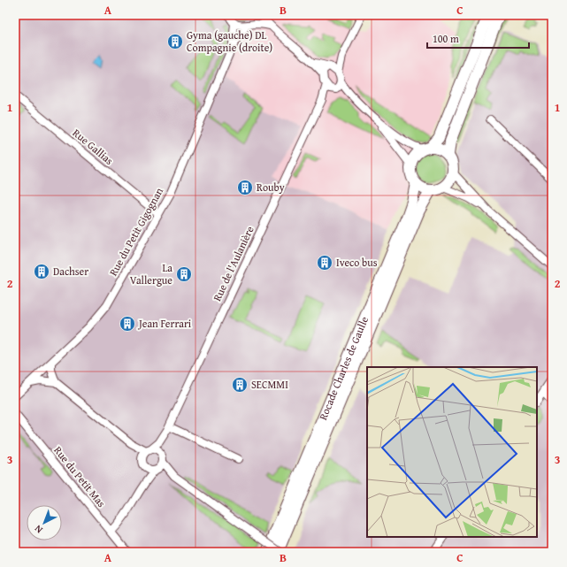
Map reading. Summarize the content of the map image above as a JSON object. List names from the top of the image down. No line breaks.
{"streets":{"main road":["Rocade Charles de Gaulle"],"street":["Rue Gallias","Rue du Petit Gigognan","Rue de l'Aulanière","Rue du Petit Mas"]},"crossings":[["Rue Gallias","Rue du Petit Gigognan"]],"places":{"building":["Gyma (gauche) DL Compagnie (droite)","Rouby","Iveco bus","Dachser","La Vallergue","Jean Ferrari","SECMMI"]},"scale_bar":"100 m","north":"bottom left","grid":{"columns":["A","B","C"],"rows":["1","2","3"]}}
